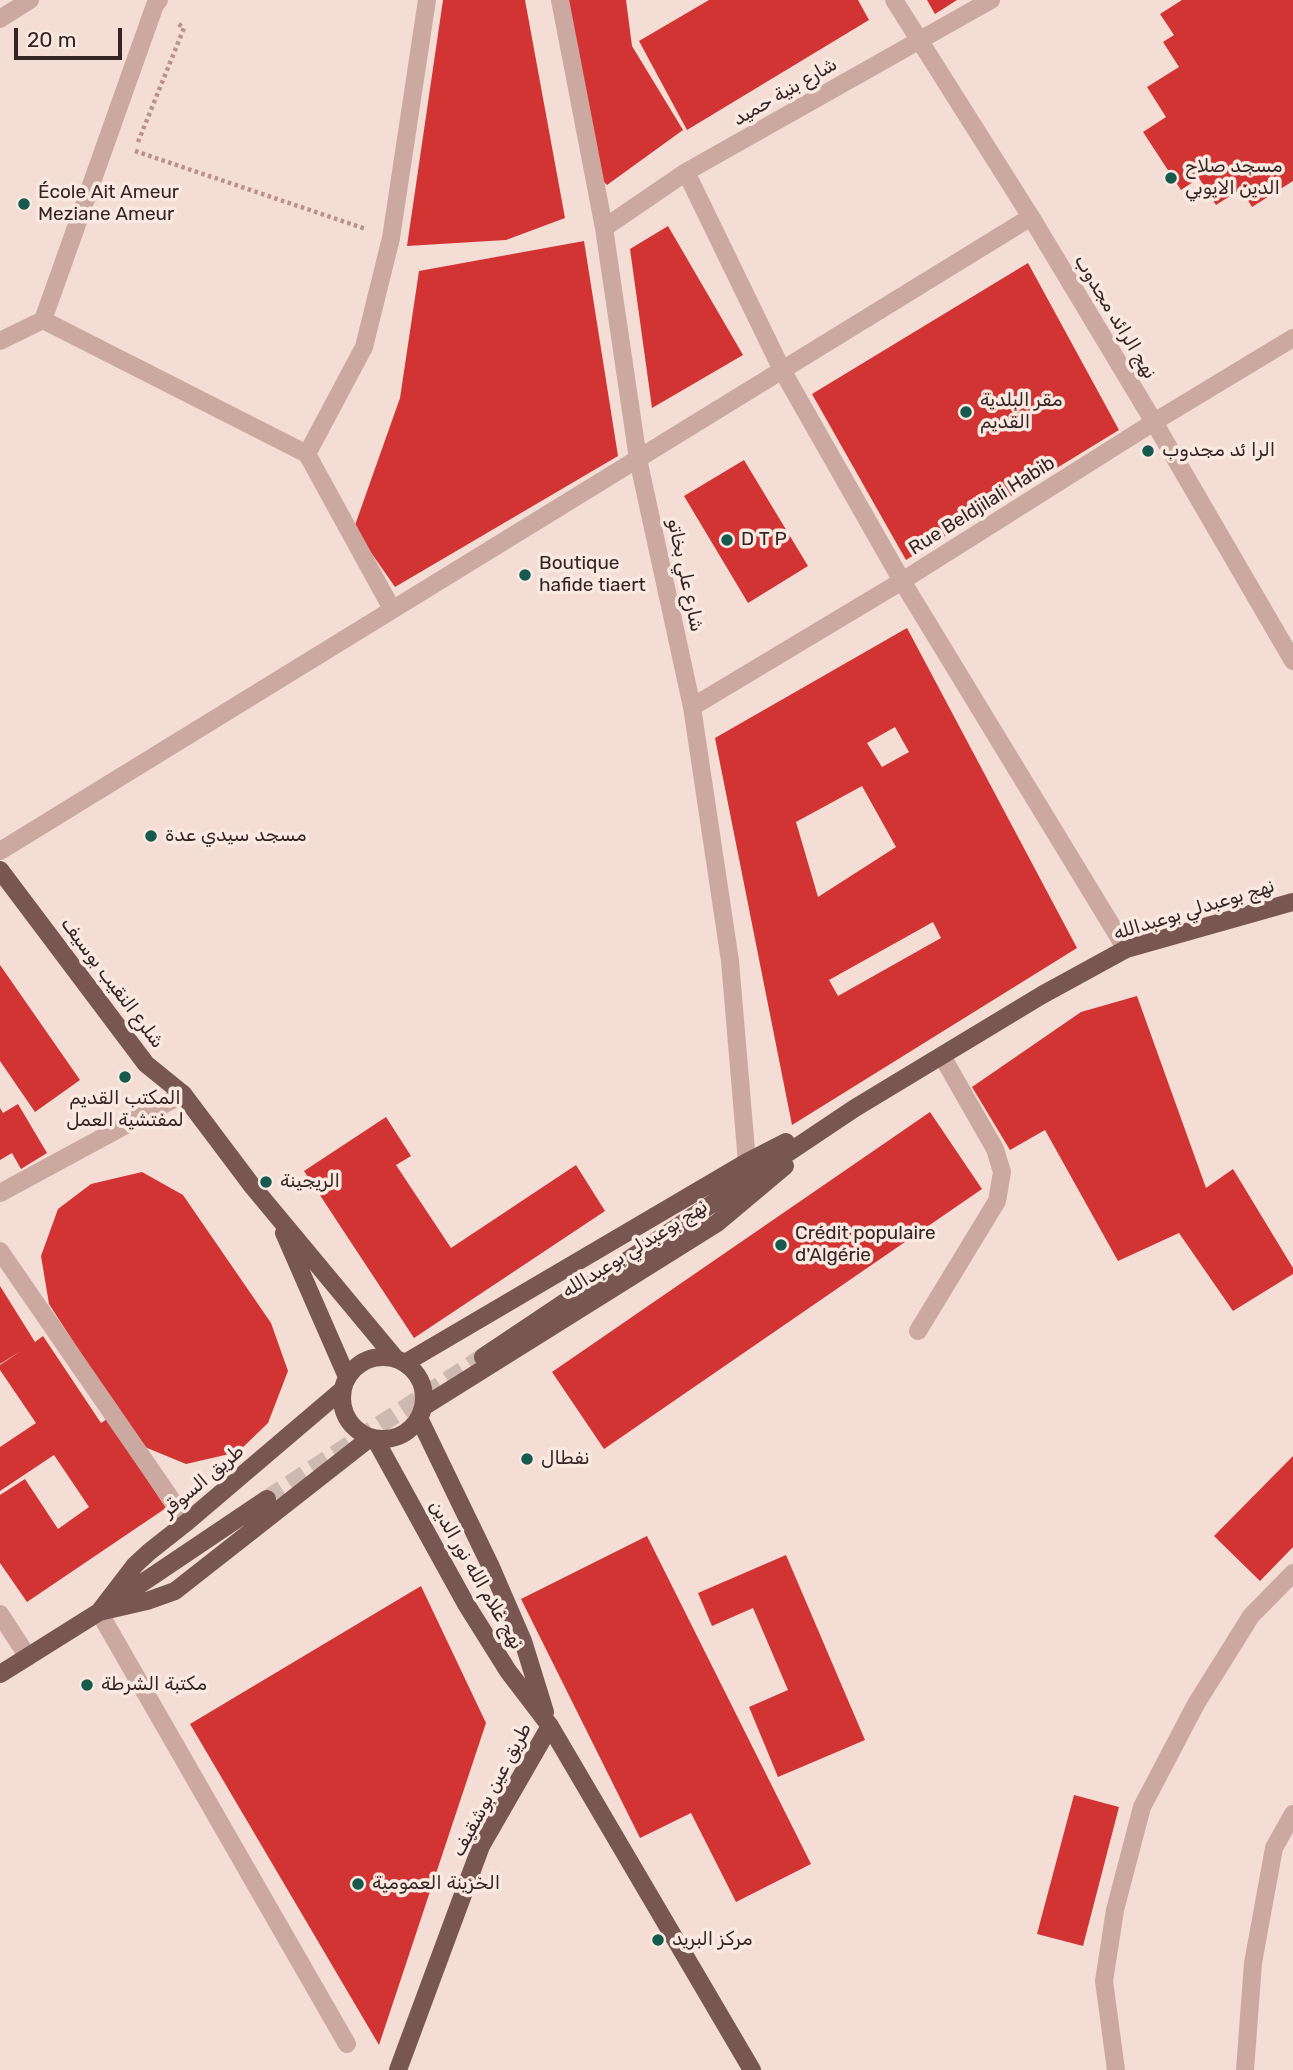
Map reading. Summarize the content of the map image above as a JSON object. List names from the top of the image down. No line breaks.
{"streets":{"main road":["نهج بوعبدلي بوعبدالله","شلرع النقيب بوسيف","طريق السوقر","نهج غلام الله نور الدين","طريق عين بوشقيف"],"street":["شارع بنية حميد","نهج الرائد مجدوب","Rue Beldjilali Habib","شارع علي بخاتو"]},"crossings":[["شارع بنية حميد","نهج الرائد مجدوب"],["شارع بنية حميد","شارع علي بخاتو"],["نهج الرائد مجدوب","Rue Beldjilali Habib"],["Rue Beldjilali Habib","شارع علي بخاتو"],["شارع علي بخاتو","نهج بوعبدلي بوعبدالله"],["نهج بوعبدلي بوعبدالله","شلرع النقيب بوسيف"],["نهج بوعبدلي بوعبدالله","طريق السوقر"],["نهج بوعبدلي بوعبدالله","نهج غلام الله نور الدين"],["شلرع النقيب بوسيف","طريق السوقر"],["شلرع النقيب بوسيف","نهج غلام الله نور الدين"],["طريق السوقر","نهج غلام الله نور الدين"],["نهج غلام الله نور الدين","طريق عين بوشقيف"]],"places":["مسجد صلاح الدين الايوبي","École Ait Ameur Meziane Ameur","مقر البلدية القديم","الرا ئد مجدوب","D T P","Boutique hafide tiaert","مسجد سيدي عدة","المكتب القديم لمفتشية العمل","الريجينة","Crédit populaire d'Algérie","نفطال","مكتبة الشرطة","الخزينة العمومية","مركز البريد"],"scale_bar":"20 m"}
